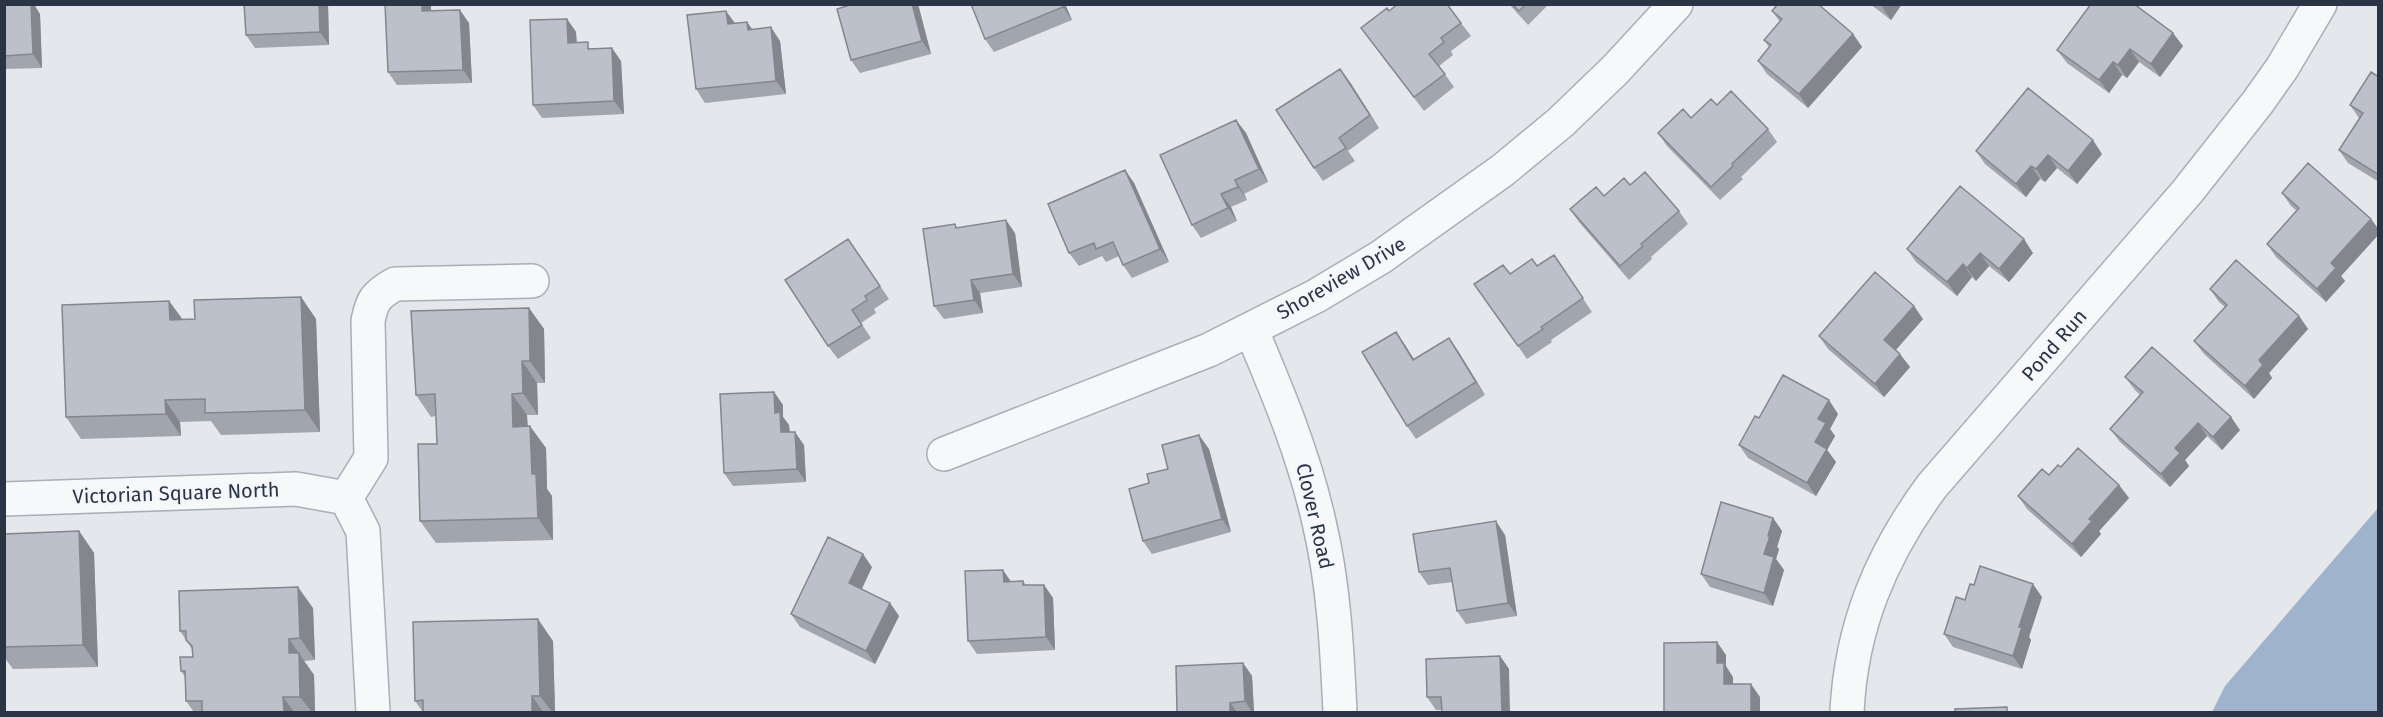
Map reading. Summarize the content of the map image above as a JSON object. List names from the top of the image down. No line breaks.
{"streets":{"street":["Shoreview Drive","Pond Run","Victorian Square North","Clover Road"]},"crossings":[["Shoreview Drive","Clover Road"]]}
